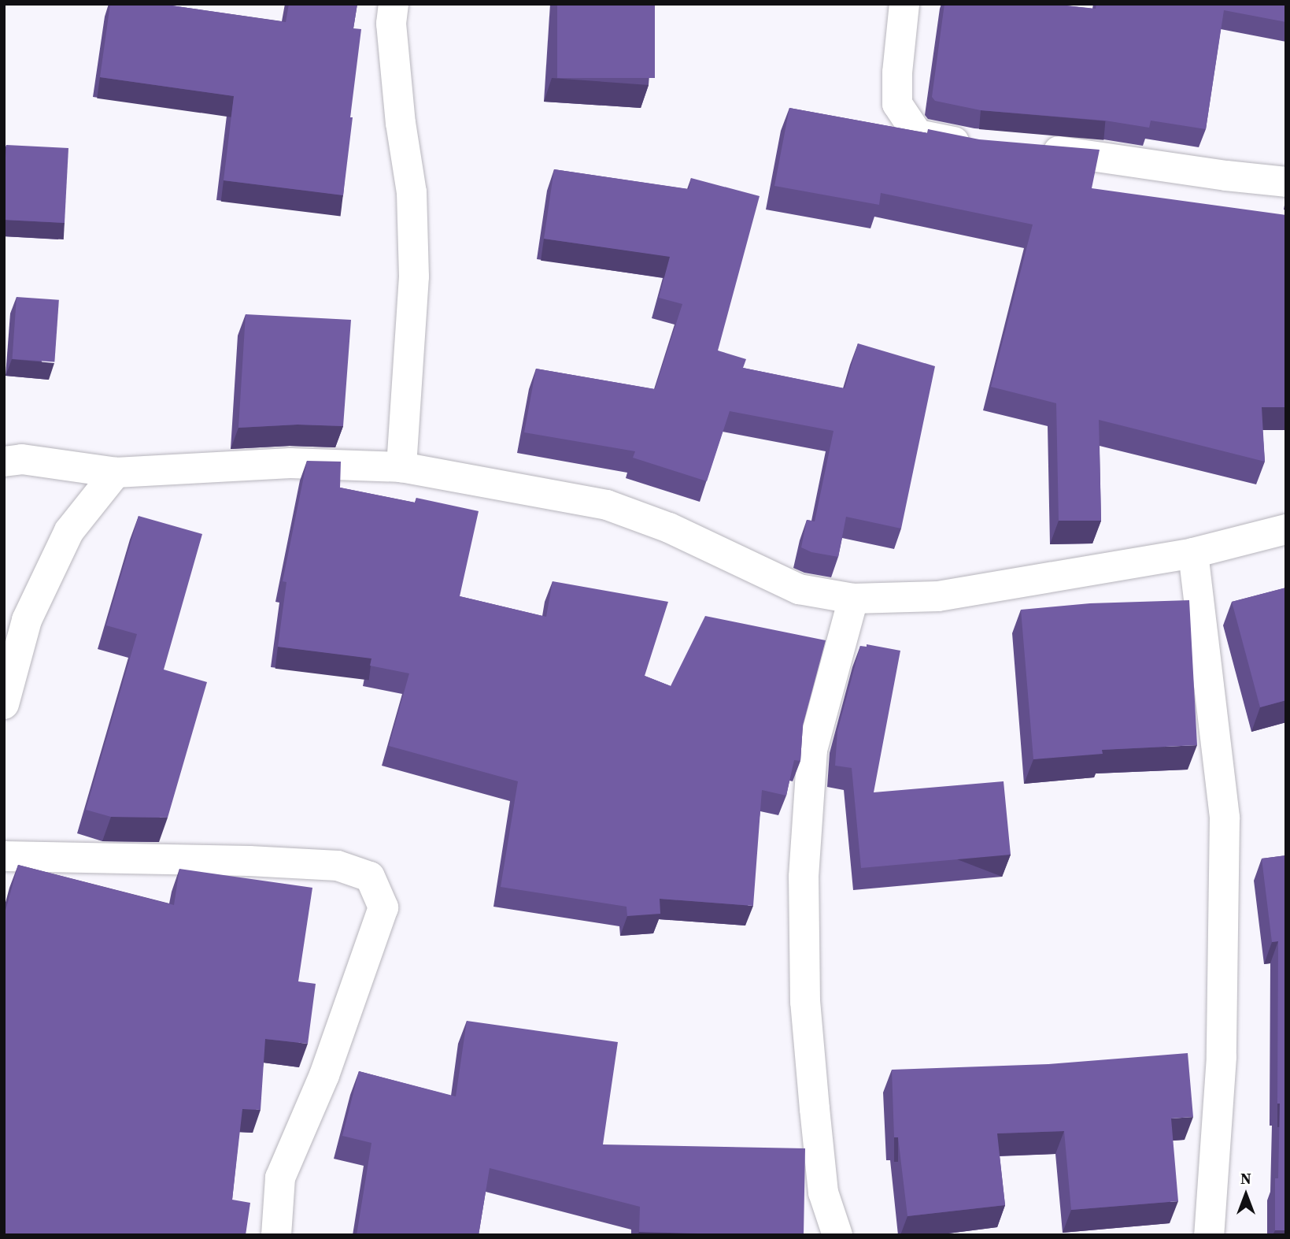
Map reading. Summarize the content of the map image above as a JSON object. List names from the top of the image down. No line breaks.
{"north":"top"}
